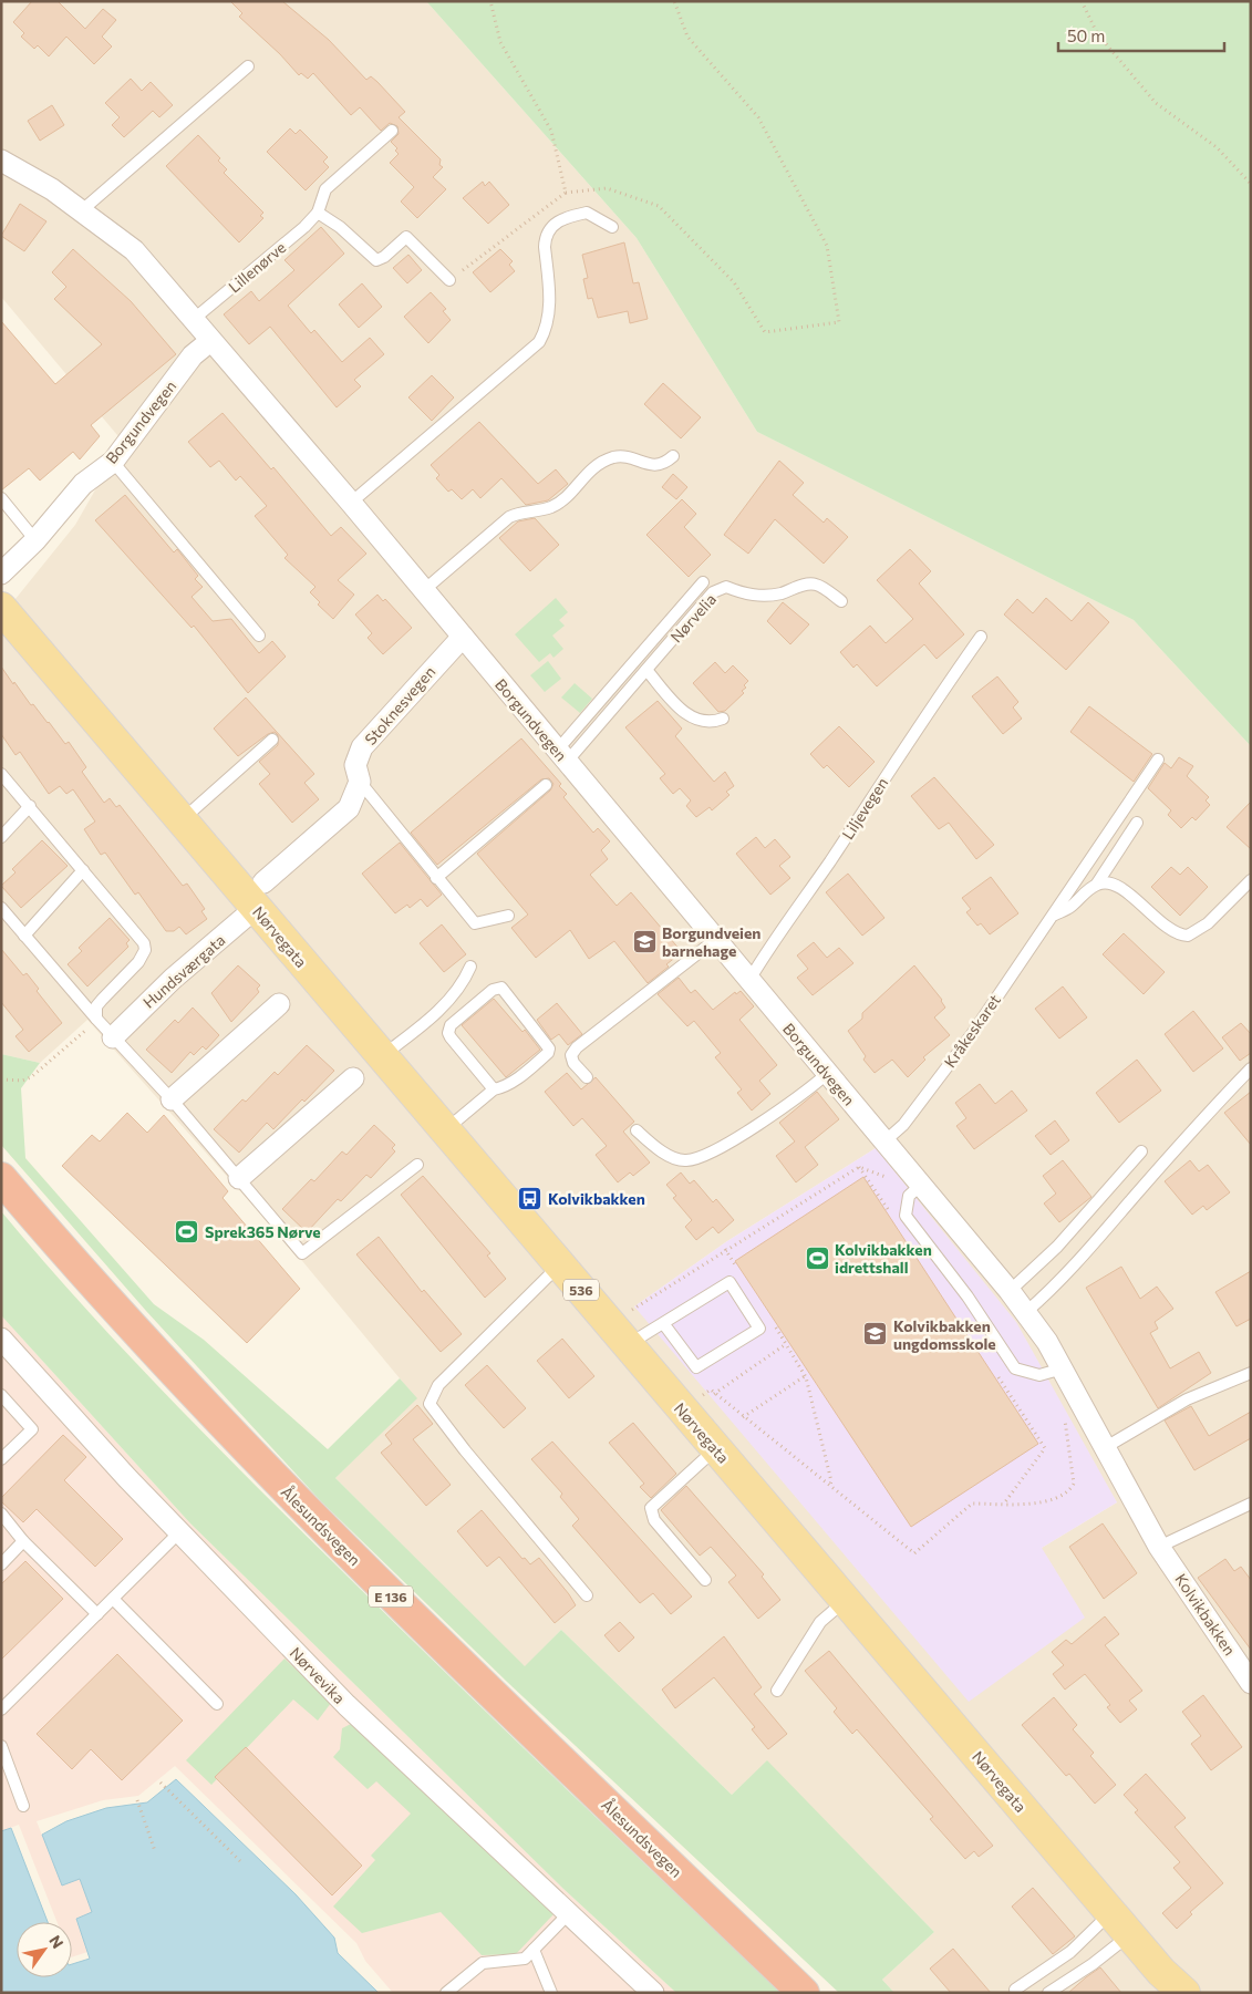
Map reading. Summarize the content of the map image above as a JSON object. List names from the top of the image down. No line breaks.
{"streets":{"highway":["Ålesundsvegen","E 136"],"main road":["Nørvegata","536"],"street":["Borgundvegen","Stoknesvegen","Hundsværgata","Kolvikbakken","Nørvevika"],"lane":["Lillenørve","Nørvelia","Liljevegen","Kråkeskaret"]},"crossings":[["Lillenørve","Borgundvegen"],["Borgundvegen","Nørvelia"],["Borgundvegen","Stoknesvegen"],["Borgundvegen","Liljevegen"],["Borgundvegen","Kråkeskaret"],["Borgundvegen","Kolvikbakken"],["Stoknesvegen","Nørvegata"],["Stoknesvegen","Hundsværgata"],["Nørvegata","Hundsværgata"]],"places":{"school or university":["Borgundveien barnehage","Kolvikbakken ungdomsskole"],"bus stop":["Kolvikbakken"],"sports":["Sprek365 Nørve","Kolvikbakken idrettshall"]},"scale_bar":"50 m","north":"top right"}
